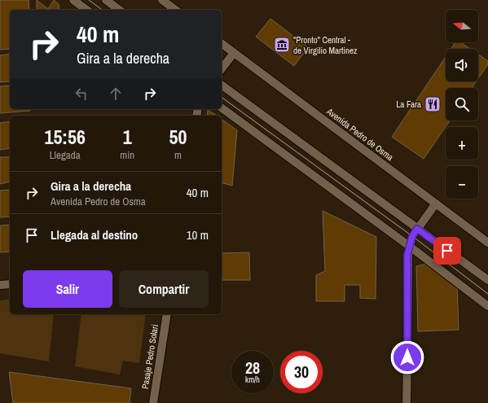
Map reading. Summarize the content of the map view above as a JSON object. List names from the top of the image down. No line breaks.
{"streets":{"main road":["Avenida Pedro de Osma","Pasaje Pedro Solari"]},"places":{"museum":["\"Pronto\" Central - de Virgilio Martinez"],"restaurant":["La Fara"]},"north":"left","page":{"map_buttons":["+","−"],"turn":["40 m","Gira a la derecha"],"eta":["15:56","Llegada","1","min","50","m"],"list":[{"name":"Gira a la derecha","note":"Avenida Pedro de Osma","value":"40 m"},{"name":"Llegada al destino","value":"10 m"}],"buttons":["Salir","Compartir"],"speed":"28 km/h","limit":"30"}}
